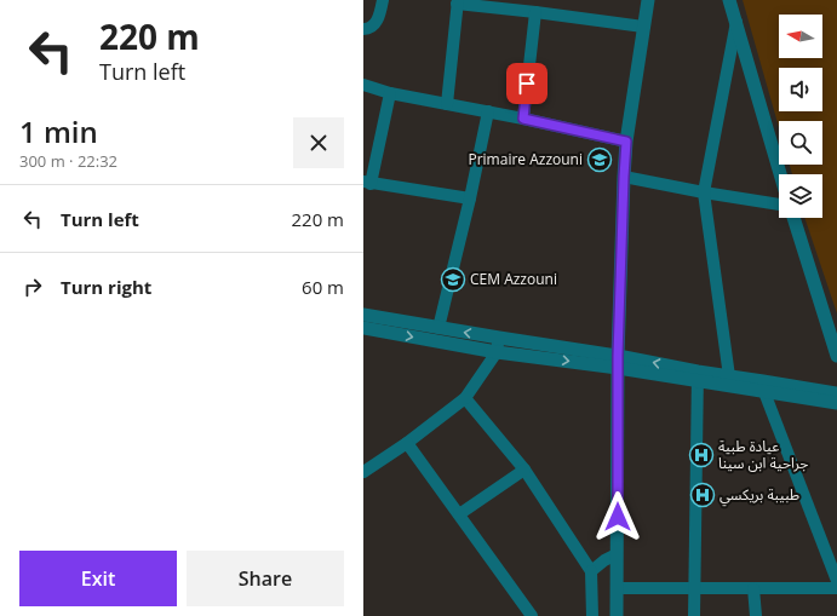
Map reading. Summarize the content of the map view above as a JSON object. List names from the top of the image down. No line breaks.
{"places":{"school or university":["Primaire Azzouni","CEM Azzouni"],"hospital":["عيادة طبية جراحية ابن سينا","طبيبة بريكسي"]},"north":"left","page":{"turn":["220 m","Turn left"],"heading":["1 min","300 m · 22:32"],"list":[{"name":"Turn left","value":"220 m"},{"name":"Turn right","value":"60 m"}],"buttons":["Exit","Share"]}}
